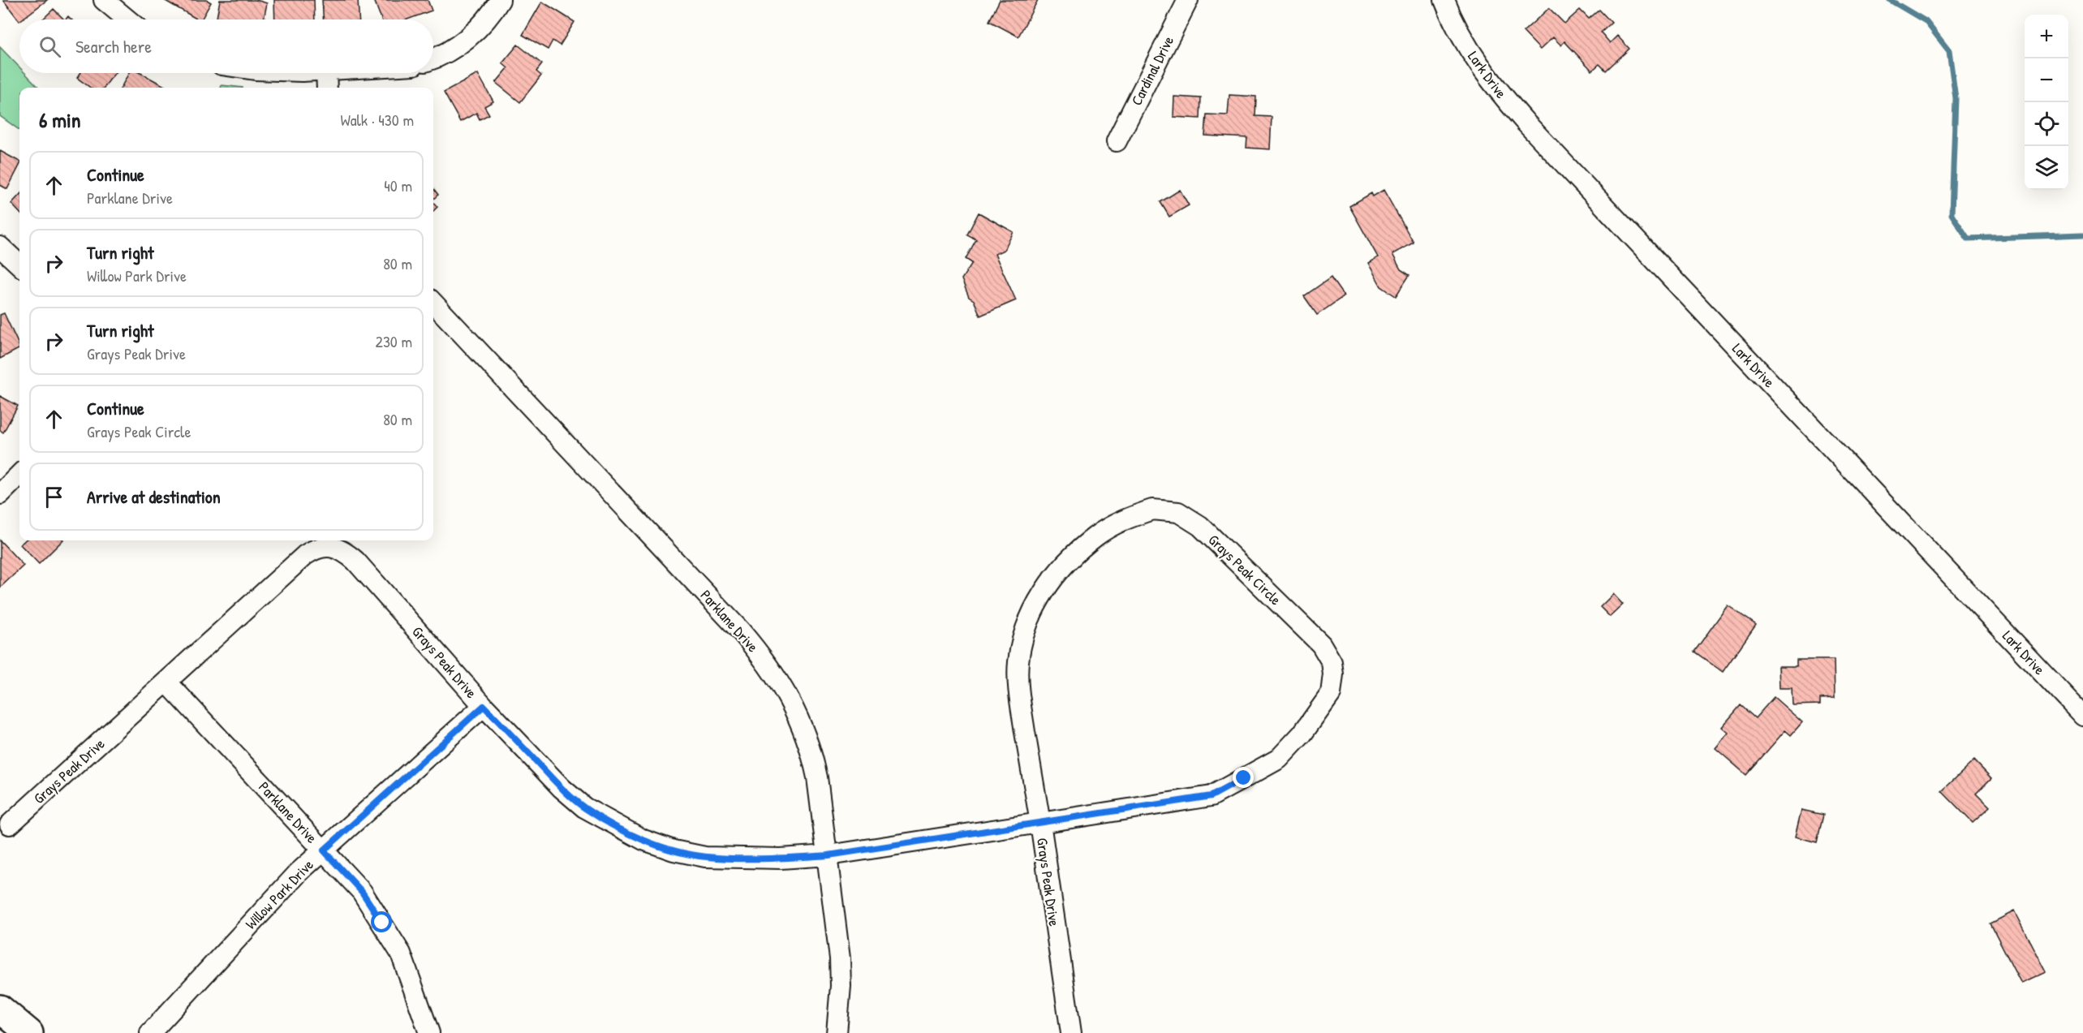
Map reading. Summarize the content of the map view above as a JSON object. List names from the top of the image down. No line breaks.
{"streets":{"street":["Cardinal Drive","Lark Drive","Grays Peak Circle","Parklane Drive","Grays Peak Drive","Willow Park Drive"]},"crossings":[["Grays Peak Circle","Grays Peak Drive"],["Parklane Drive","Grays Peak Drive"],["Parklane Drive","Willow Park Drive"],["Grays Peak Drive","Willow Park Drive"]],"page":{"map_buttons":["+","−"],"search":"Search here","heading":["6 min","Walk · 430 m"],"list":[["Continue","Parklane Drive","40 m"],["Turn right","Willow Park Drive","80 m"],["Turn right","Grays Peak Drive","230 m"],["Continue","Grays Peak Circle","80 m"],"Arrive at destination"]}}
